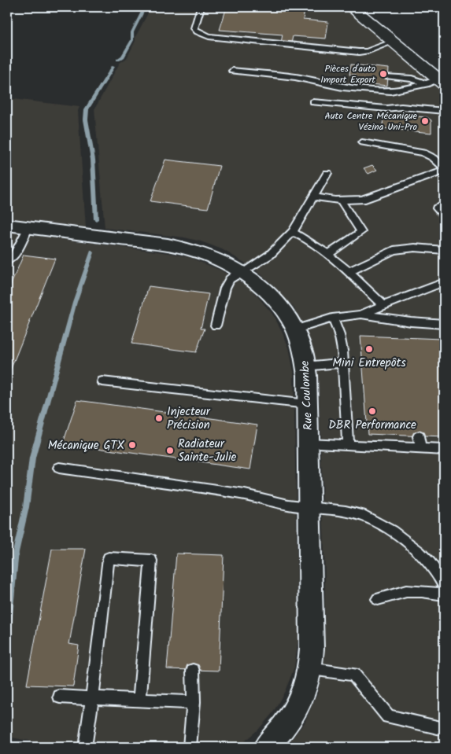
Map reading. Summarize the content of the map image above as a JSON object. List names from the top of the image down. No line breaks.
{"streets":{"street":["Rue Coulombe"]},"places":["Pièces d'auto Import Export","Auto Centre Mécanique Vézina Uni-Pro","Mini Entrepôts","DBR Performance","Injecteur Précision","Mécanique GTX","Radiateur Sainte-Julie"]}
